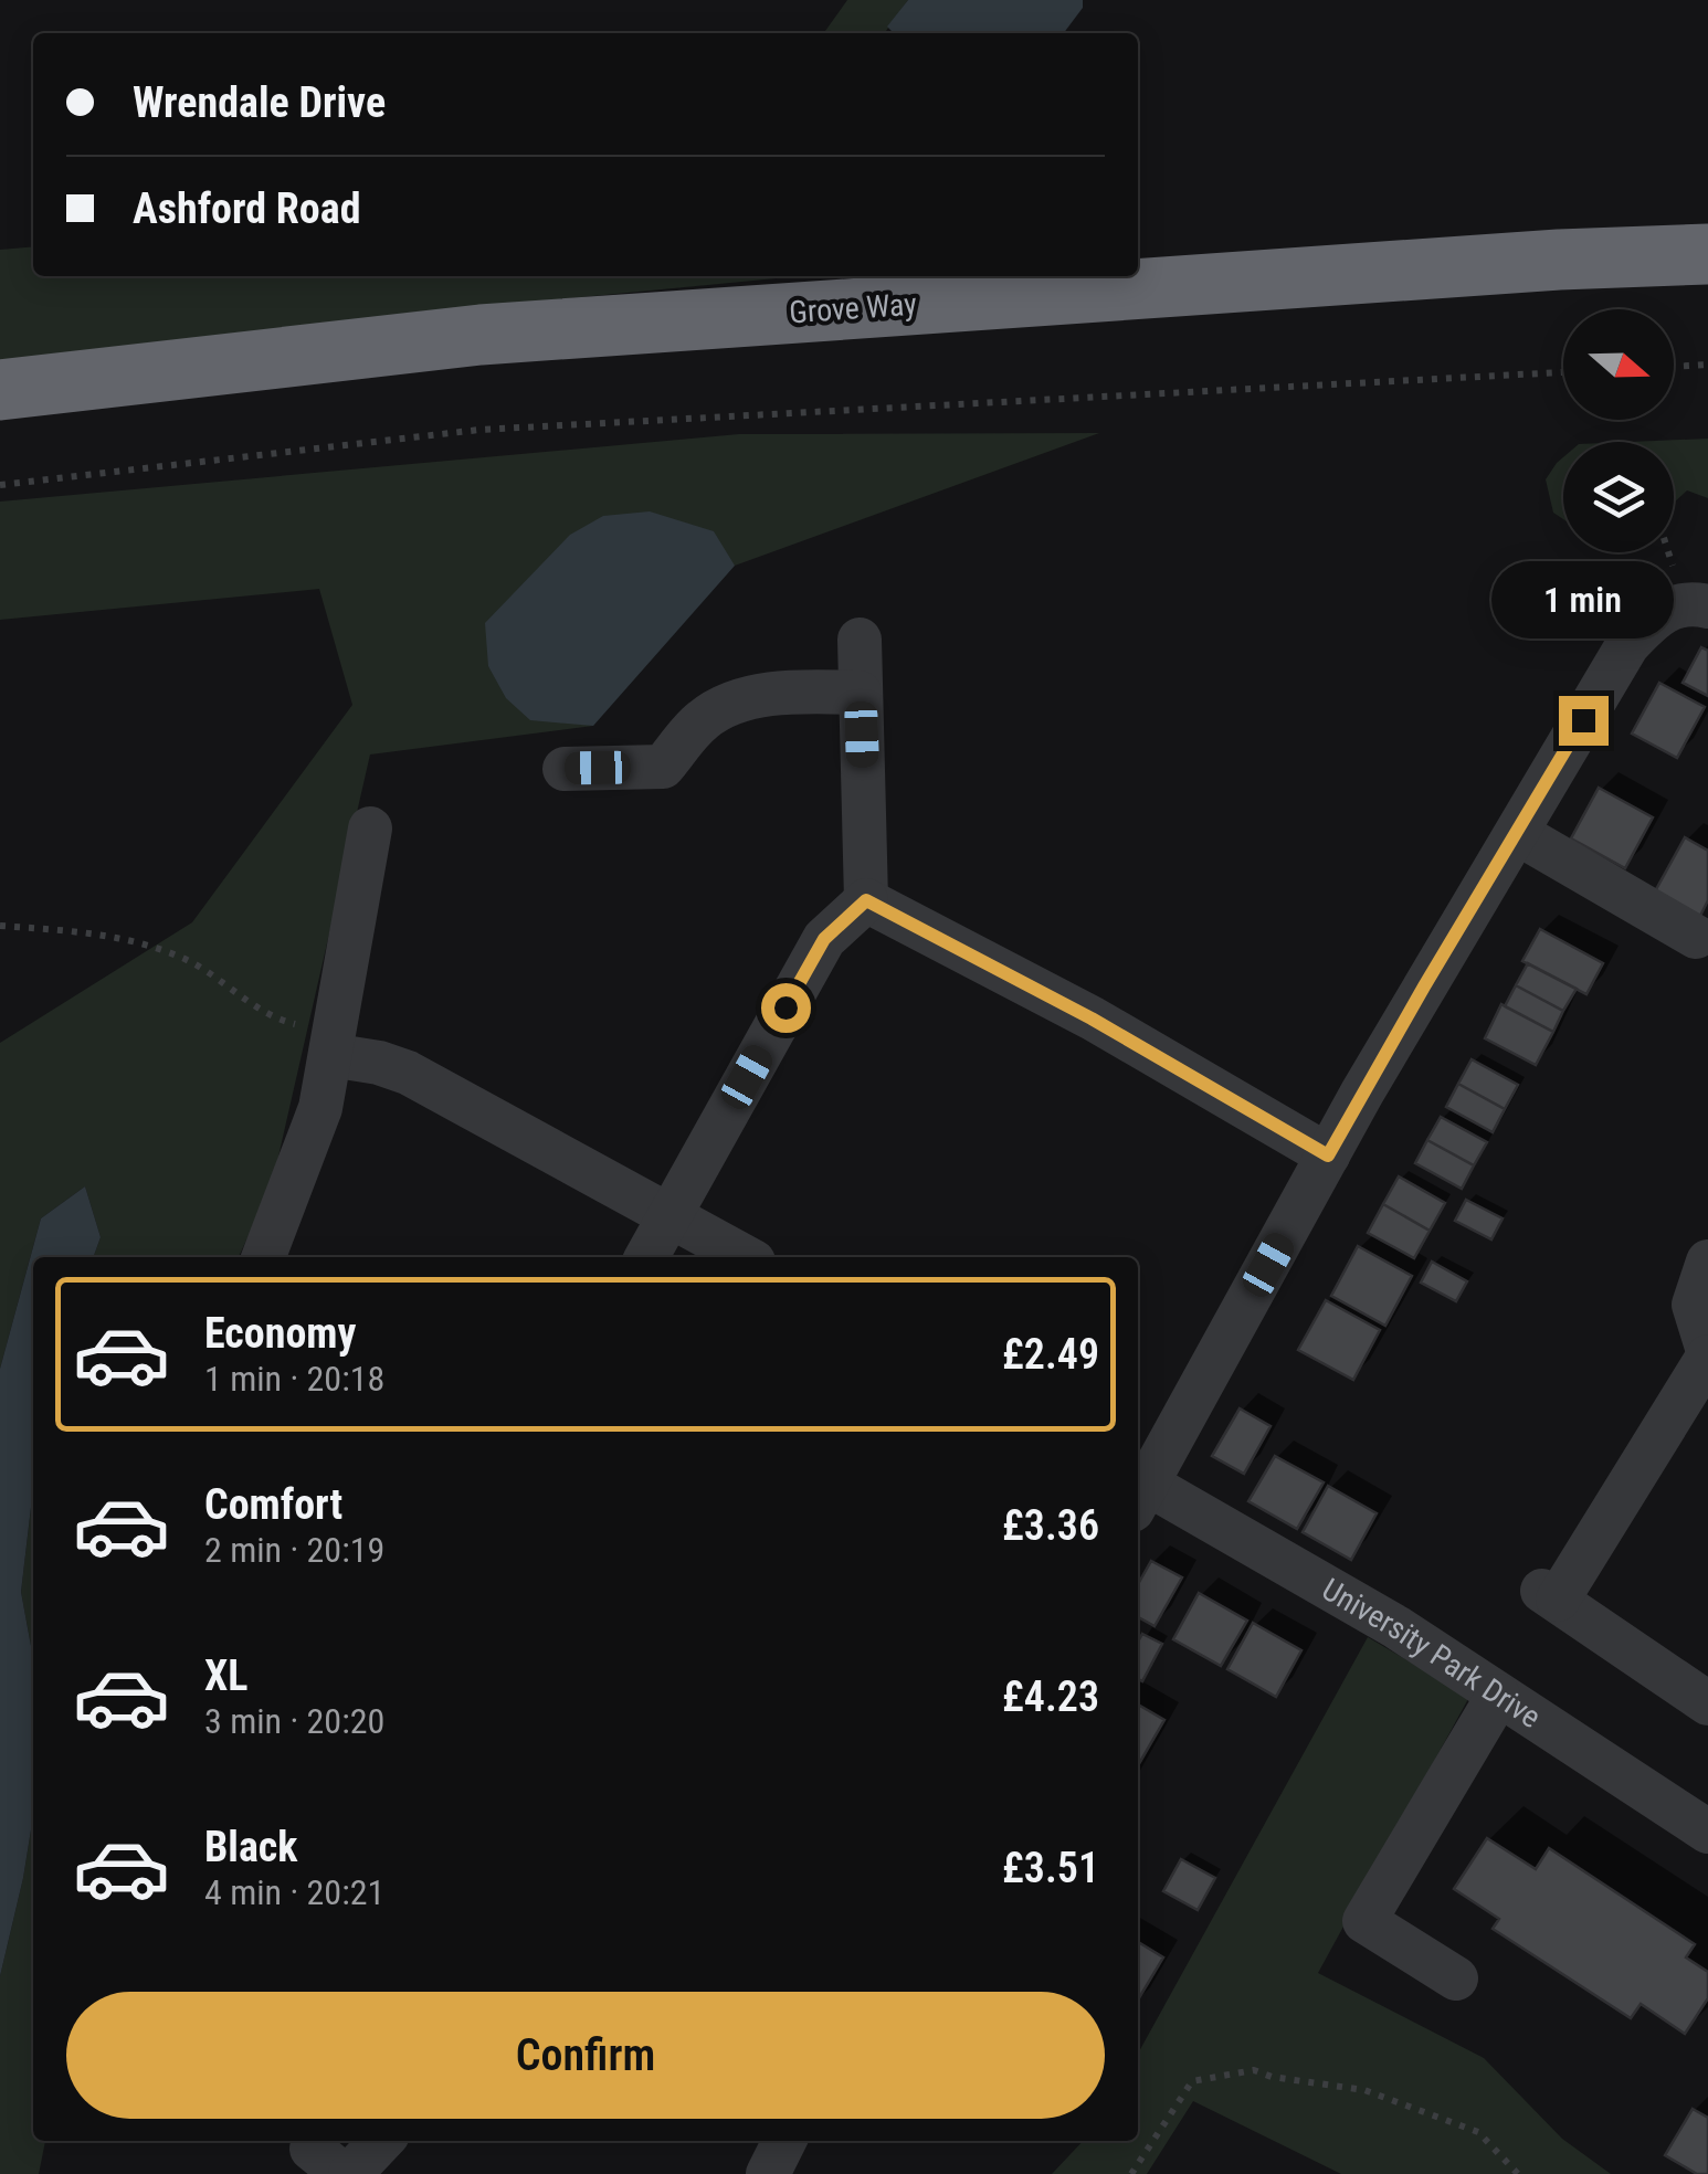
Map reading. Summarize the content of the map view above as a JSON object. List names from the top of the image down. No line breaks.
{"streets":{"highway":["Grove Way"],"street":["University Park Drive"]},"north":"right","page":{"banner":["Wrendale Drive","Ashford Road"],"bubble":"1 min","list":[{"name":"Economy","note":"1 min · 20:18","value":"£2.49"},{"name":"Comfort","note":"2 min · 20:19","value":"£3.36"},{"name":"XL","note":"3 min · 20:20","value":"£4.23"},{"name":"Black","note":"4 min · 20:21","value":"£3.51"}],"buttons":"Confirm"}}
